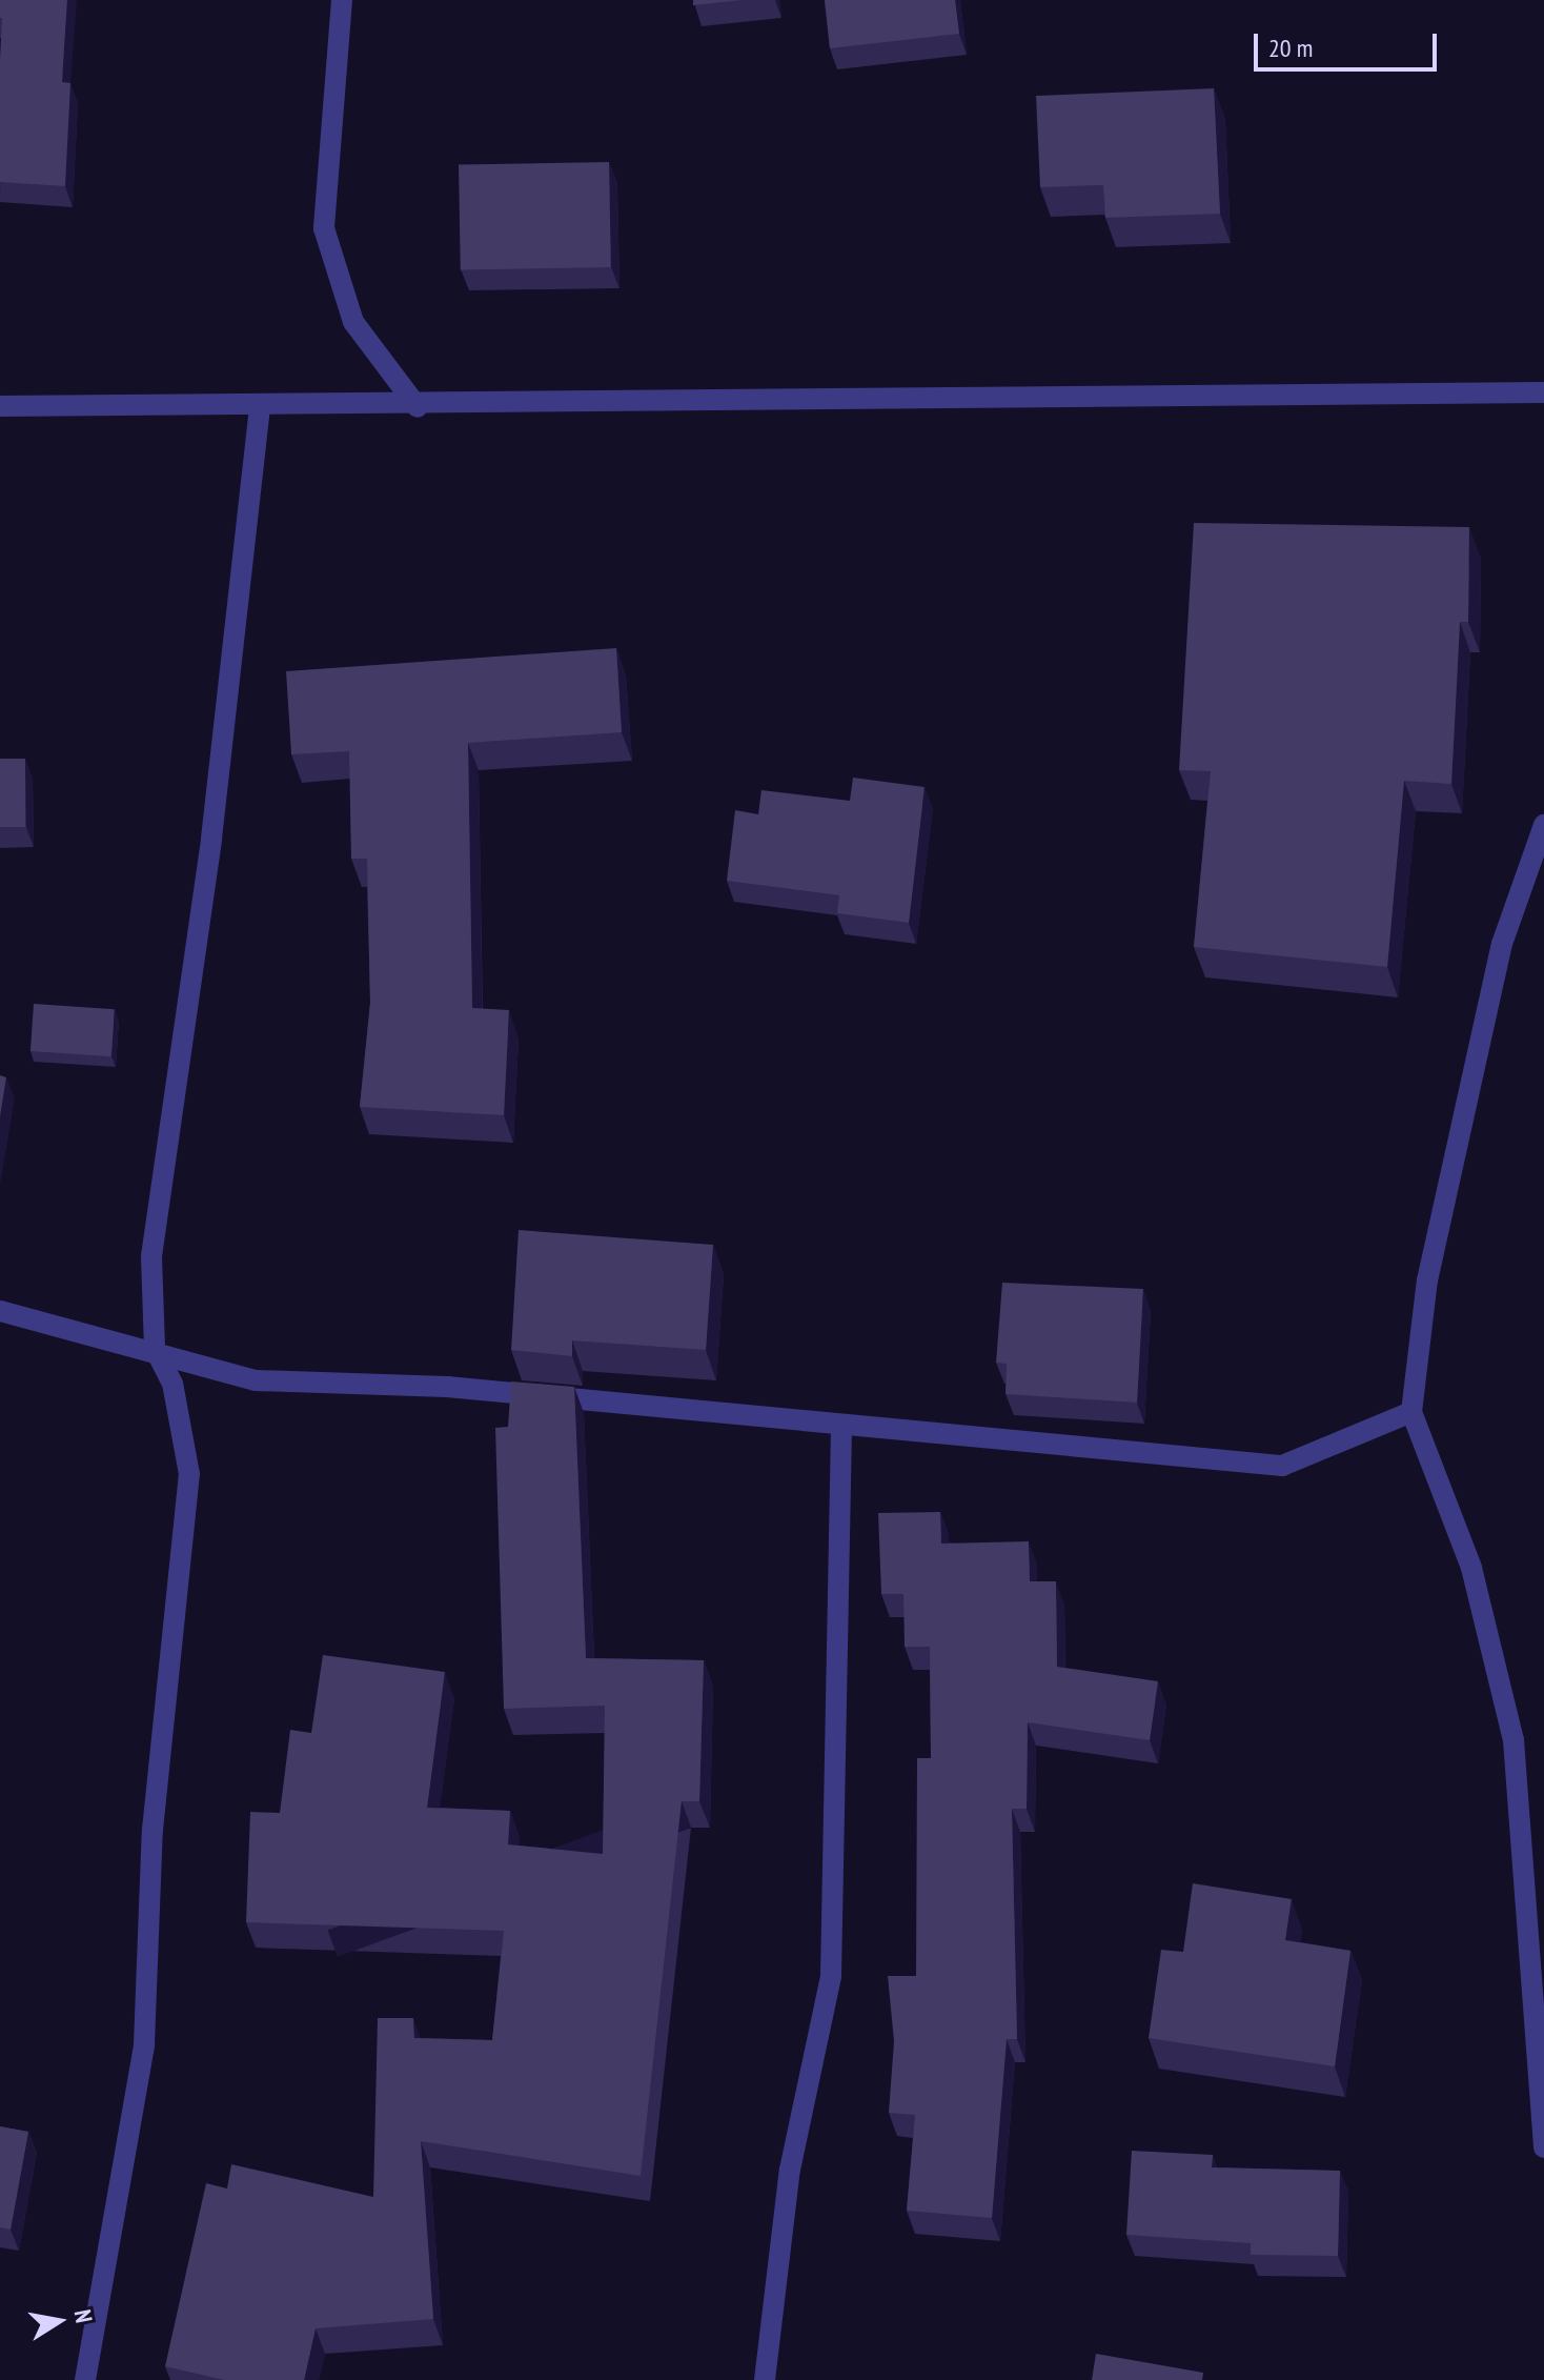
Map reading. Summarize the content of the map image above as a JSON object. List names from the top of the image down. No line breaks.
{"scale_bar":"20 m","north":"right"}
